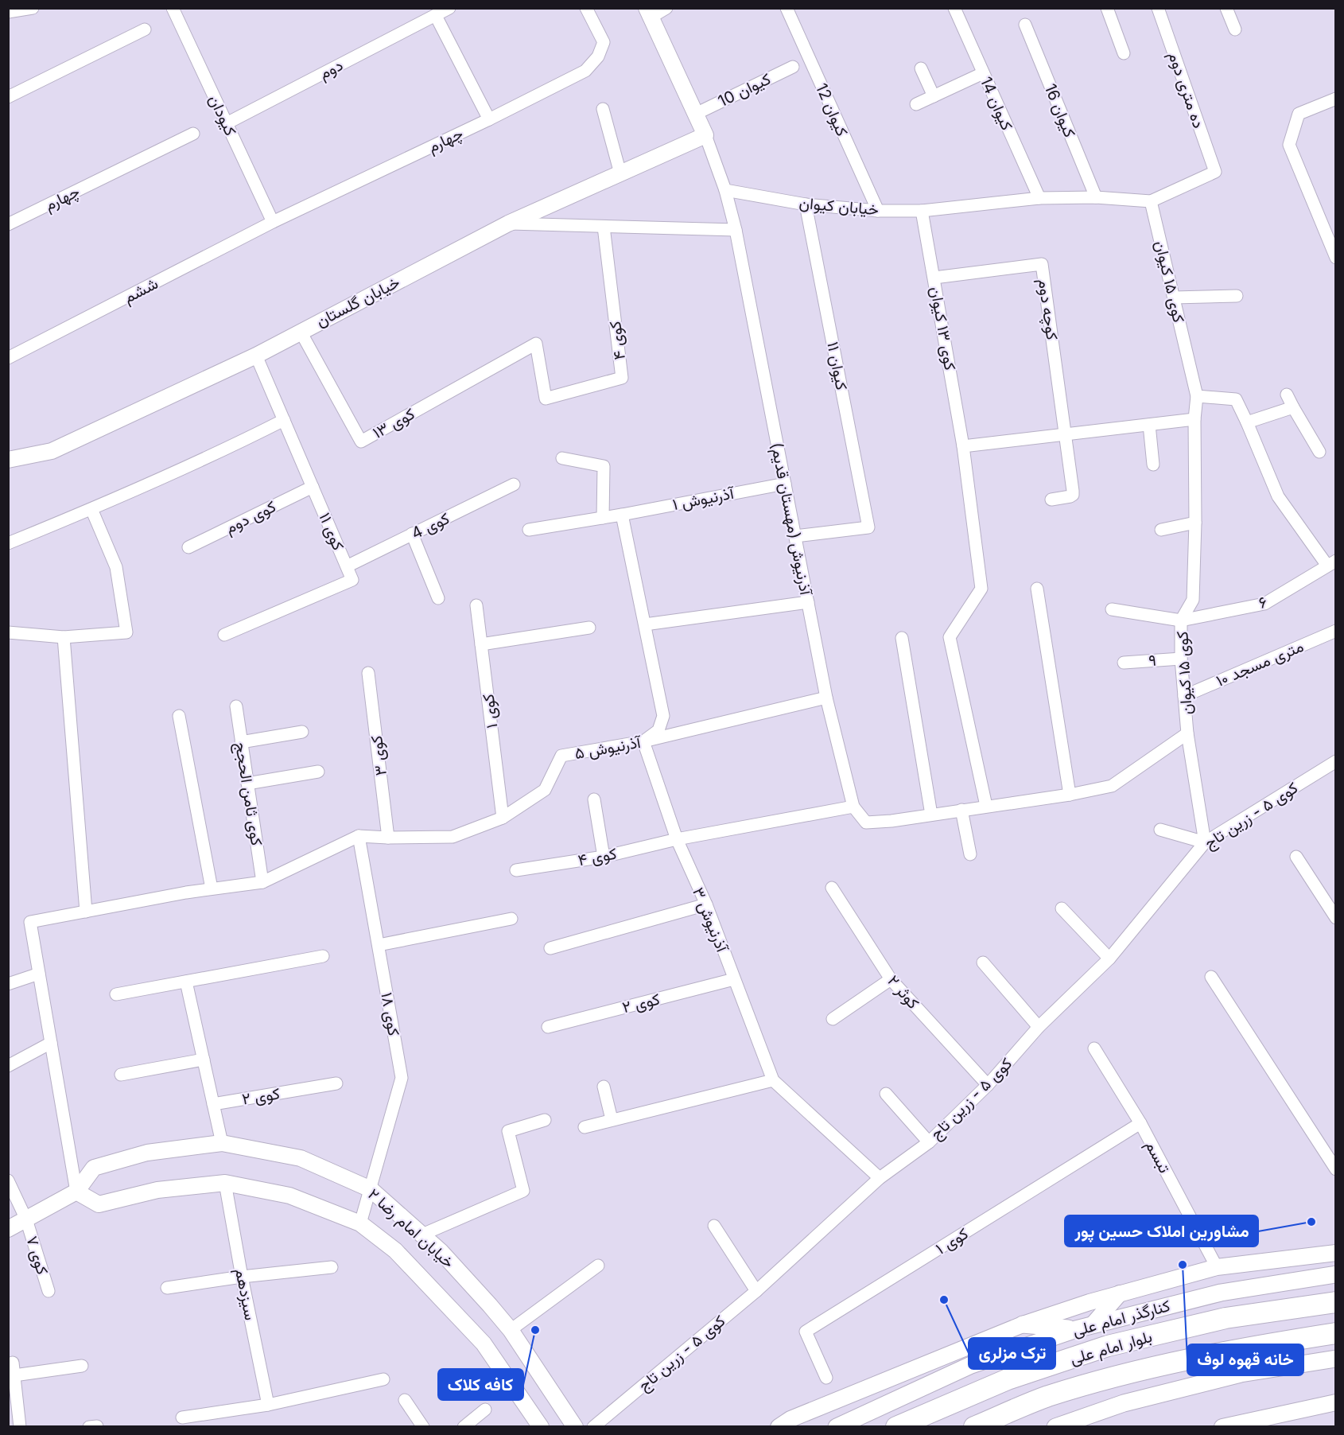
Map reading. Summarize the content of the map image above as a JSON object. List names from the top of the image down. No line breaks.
{"streets":{"highway":["بلوار امام علی"],"main road":["کنارگذر امام علی"],"street":["دوم","کیوان 10","ده متری دوم","کیوان 14","کیوان 12","کیوان 16","کیودان","چهارم","خیابان کیوان","کوی ۱۵ کیوان","ششم","خیابان گلستان","کوچه دوم","کوی ۱۳ کیوان","کوی ۴","کیوان ۱۱","کوی ۱۳","آذرنیوش ۱","کوی دوم","آذرنیوش (مهستان قدیم)","کوی 4","کوی ۱۱","۶","۹","۱۰ متری مسجد","کوی ۱","آذرنیوش ۵","کوی ۳","کوی ثامن الحجج","کوی ۵ - زرین تاج","آذرنیوش ۳","کوثر ۲","کوی ۲","کوی ۱۸","تبسم","خیابان امام رضا ۲","کوی ۷","سیزدهم"]},"crossings":[["دوم","کیودان"],["ده متری دوم","خیابان کیوان"],["ده متری دوم","کوی ۱۵ کیوان"],["کیوان 14","خیابان کیوان"],["کیوان 12","خیابان کیوان"],["کیوان 16","خیابان کیوان"],["کیودان","چهارم"],["کیودان","ششم"],["چهارم","ششم"],["خیابان کیوان","کوی ۱۵ کیوان"],["خیابان کیوان","کوی ۱۳ کیوان"],["خیابان کیوان","کیوان ۱۱"],["خیابان کیوان","آذرنیوش (مهستان قدیم)"],["کوی ۱۵ کیوان","۶"],["کوی ۱۵ کیوان","۹"],["کوی ۱۵ کیوان","۱۰ متری مسجد"],["کوی ۱۵ کیوان","کوی ۵ - زرین تاج"],["خیابان گلستان","کوی ۱۳"],["خیابان گلستان","کوی ۱۱"],["کوچه دوم","کوی ۱۳ کیوان"],["کوی ۴","کوی ۱۳"],["کوی ۴","آذرنیوش ۳"],["کیوان ۱۱","آذرنیوش (مهستان قدیم)"],["آذرنیوش ۱","آذرنیوش (مهستان قدیم)"],["کوی دوم","کوی ۱۱"],["آذرنیوش (مهستان قدیم)","آذرنیوش ۵"],["کوی 4","کوی ۱۱"],["کوی ۱","آذرنیوش ۵"],["کوی ۱","تبسم"],["آذرنیوش ۵","کوی ۳"],["آذرنیوش ۵","آذرنیوش ۳"],["آذرنیوش ۵","کوی ۱۸"],["کوی ۵ - زرین تاج","آذرنیوش ۳"],["کوی ۵ - زرین تاج","کوثر ۲"],["آذرنیوش ۳","کوی ۲"],["کوی ۱۸","خیابان امام رضا ۲"],["خیابان امام رضا ۲","کوی ۷"],["خیابان امام رضا ۲","سیزدهم"]],"places":["مشاورین املاک حسین پور","خانه قهوه لوف","ترک مزلری","کافه کلاک"]}
